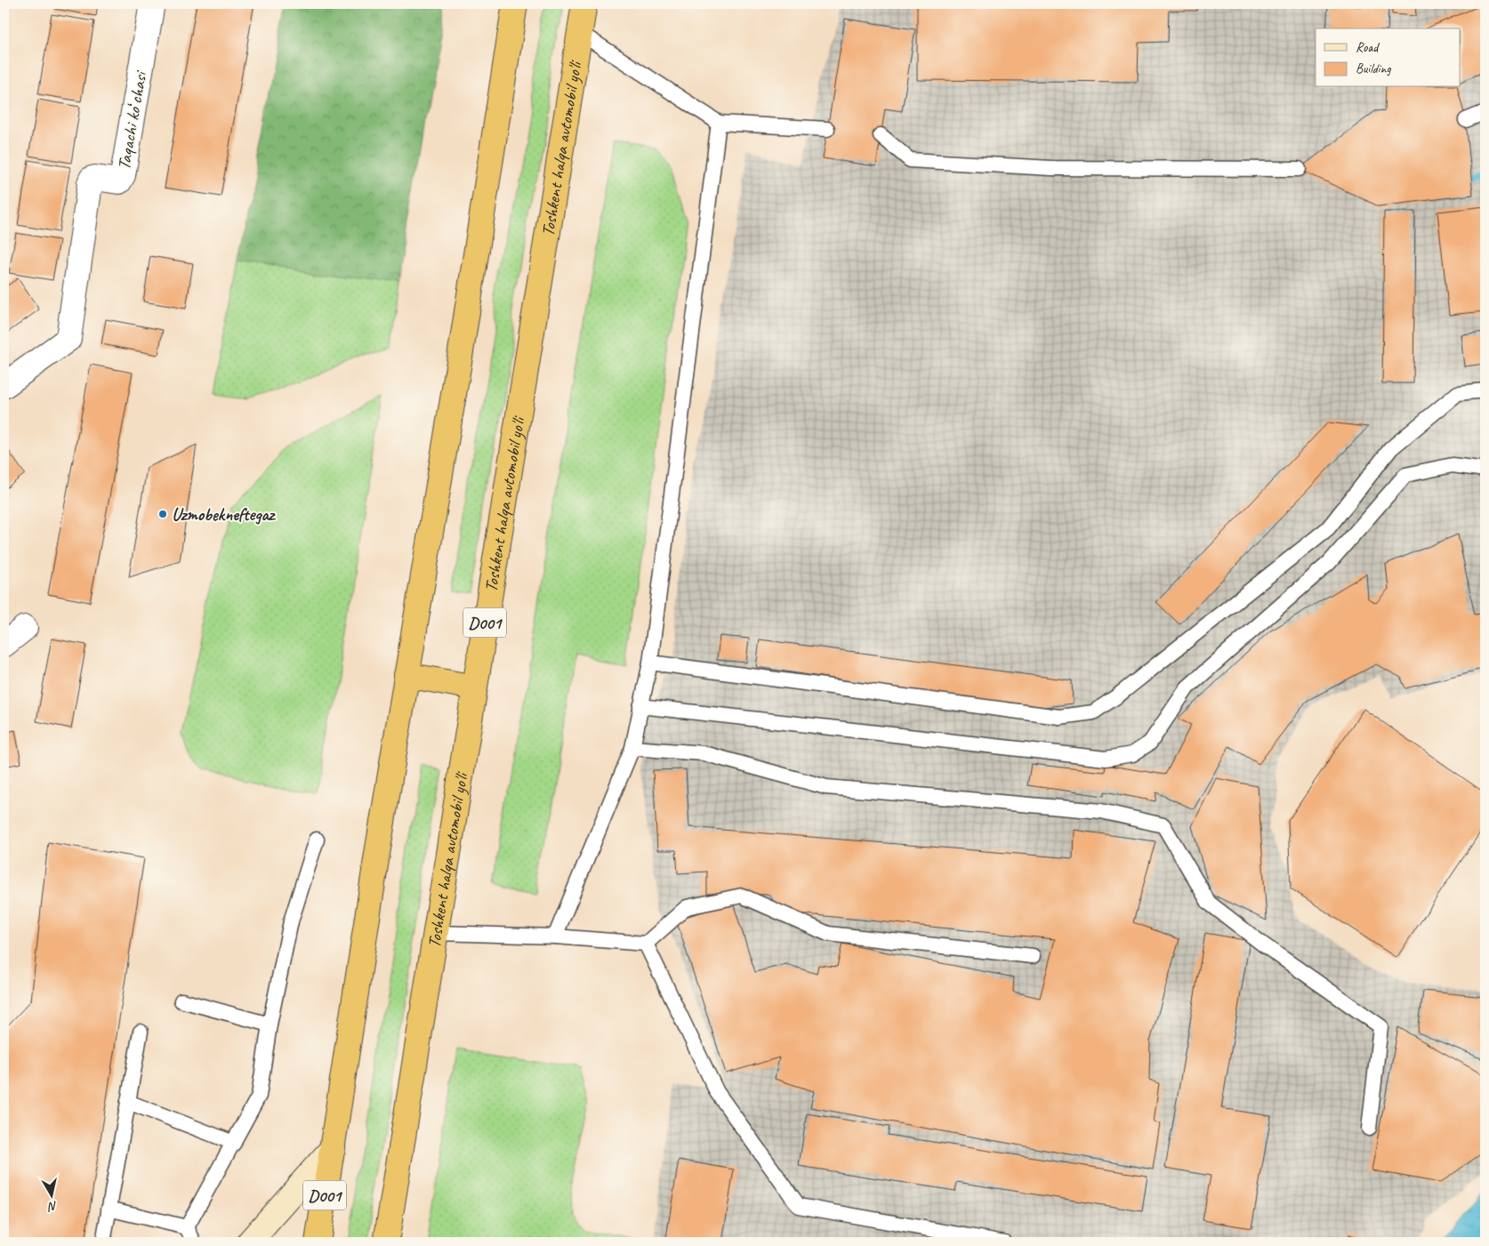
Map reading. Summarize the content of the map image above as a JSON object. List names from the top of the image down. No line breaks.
{"streets":{"highway":["Toshkent halqa avtomobil yo'li","D001"],"street":["Taqachi koʻchasi"]},"places":["Uzmobekneftegaz"],"legend":["Road","Building"],"north":"bottom"}
